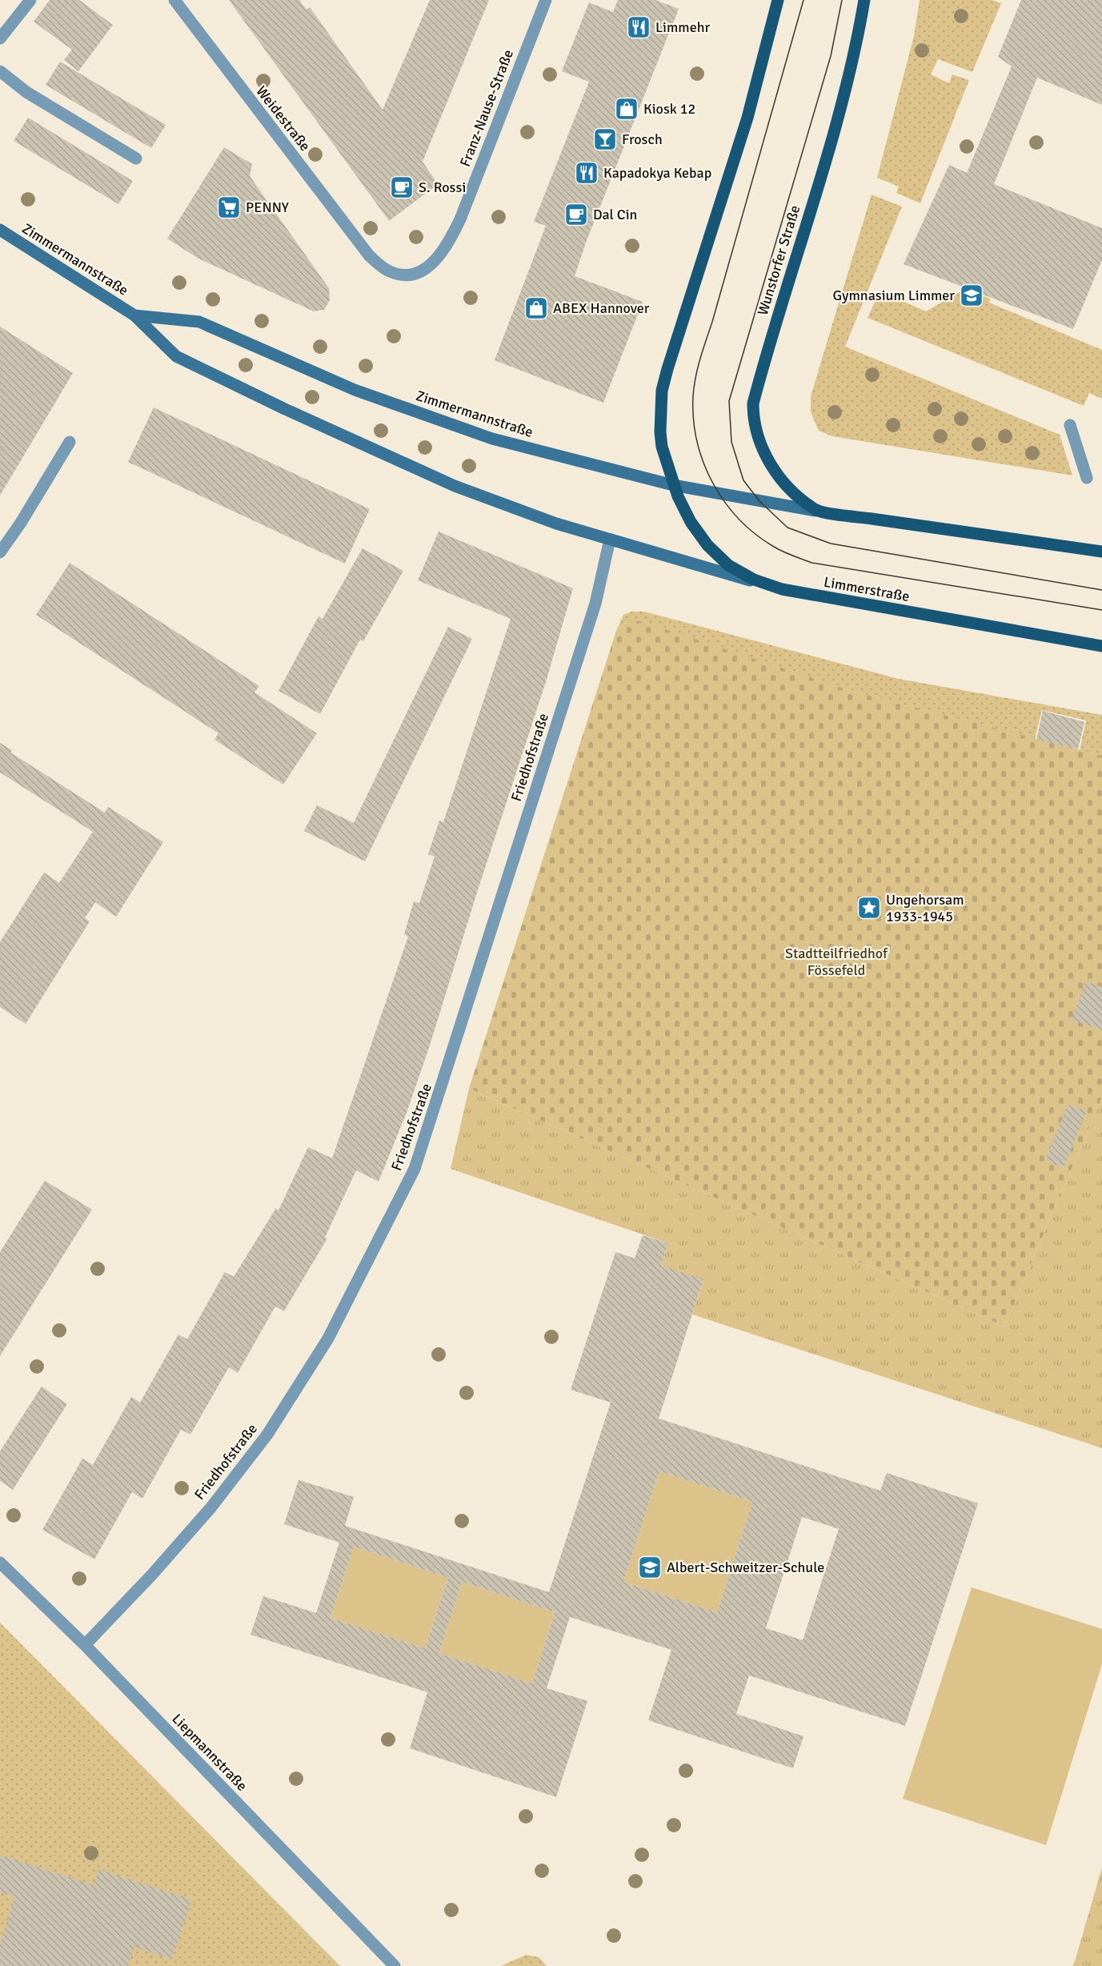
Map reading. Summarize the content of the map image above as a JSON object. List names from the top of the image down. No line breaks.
{"streets":{"main road":["Zimmermannstraße","Wunstorfer Straße","Limmerstraße"],"street":["Franz-Nause-Straße","Weidestraße","Friedhofstraße","Liepmannstraße"]},"crossings":[["Franz-Nause-Straße","Weidestraße"],["Zimmermannstraße","Wunstorfer Straße"],["Zimmermannstraße","Limmerstraße"],["Zimmermannstraße","Friedhofstraße"],["Friedhofstraße","Liepmannstraße"]],"parks":["Stadtteilfriedhof Fössefeld"],"places":{"restaurant":["Limmehr","Kapadokya Kebap"],"shop":["Kiosk 12","ABEX Hannover"],"bar":["Frosch"],"cafe":["S. Rossi","Dal Cin"],"supermarket":["PENNY"],"school or university":["Gymnasium Limmer","Albert-Schweitzer-Schule"],"place":["Ungehorsam 1933-1945"]}}
